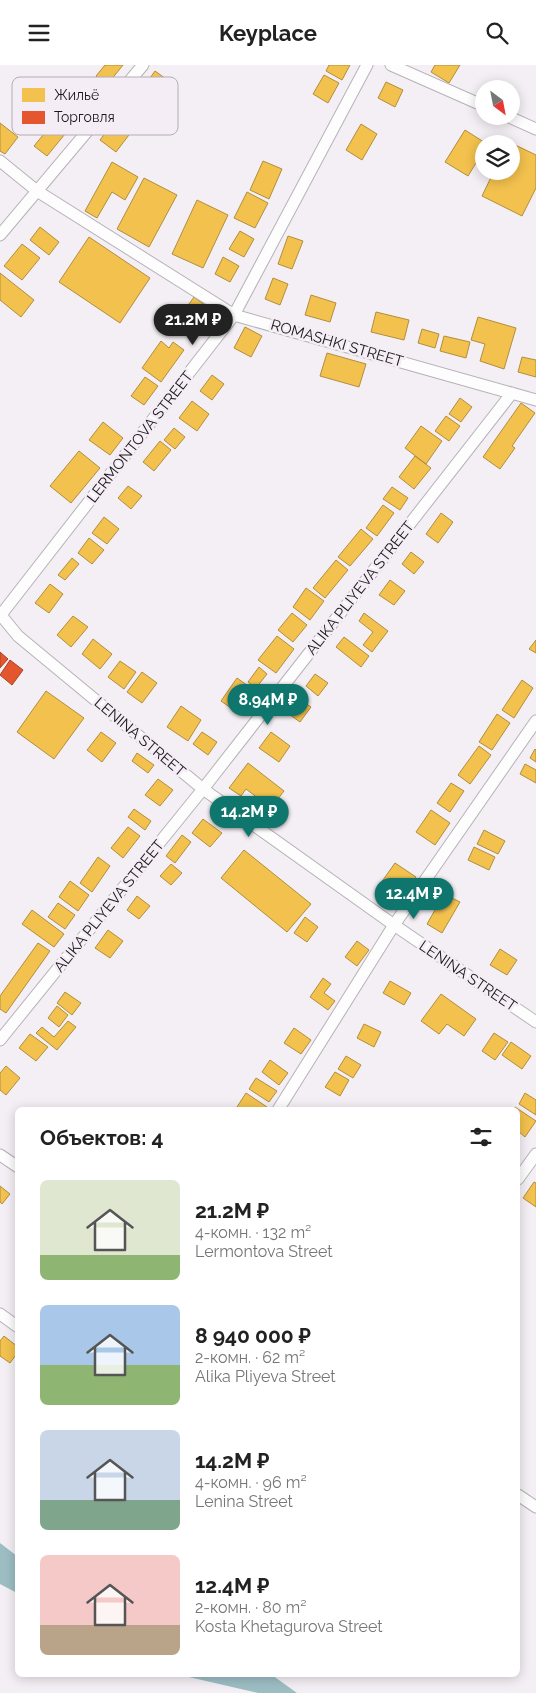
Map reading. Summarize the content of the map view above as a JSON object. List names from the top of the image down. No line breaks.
{"streets":{"street":["ROMASHKI STREET","LERMONTOVA STREET","ALIKA PLIYEVA STREET","LENINA STREET"]},"crossings":[["ROMASHKI STREET","LERMONTOVA STREET"],["ROMASHKI STREET","ALIKA PLIYEVA STREET"],["LERMONTOVA STREET","LENINA STREET"],["ALIKA PLIYEVA STREET","LENINA STREET"]],"legend":["Жильё","Торговля"],"north":"bottom right","page":{"header":"Keyplace","price":["21.2M ₽","8.94M ₽","14.2M ₽","12.4M ₽"],"heading":"Объектов: 4","list":[{"name":"21.2M ₽","note":"4-комн. · 132 m² · Lermontova Street"},{"name":"8 940 000 ₽","note":"2-комн. · 62 m² · Alika Pliyeva Street"},{"name":"14.2M ₽","note":"4-комн. · 96 m² · Lenina Street"},{"name":"12.4M ₽","note":"2-комн. · 80 m² · Kosta Khetagurova Street"}]}}
